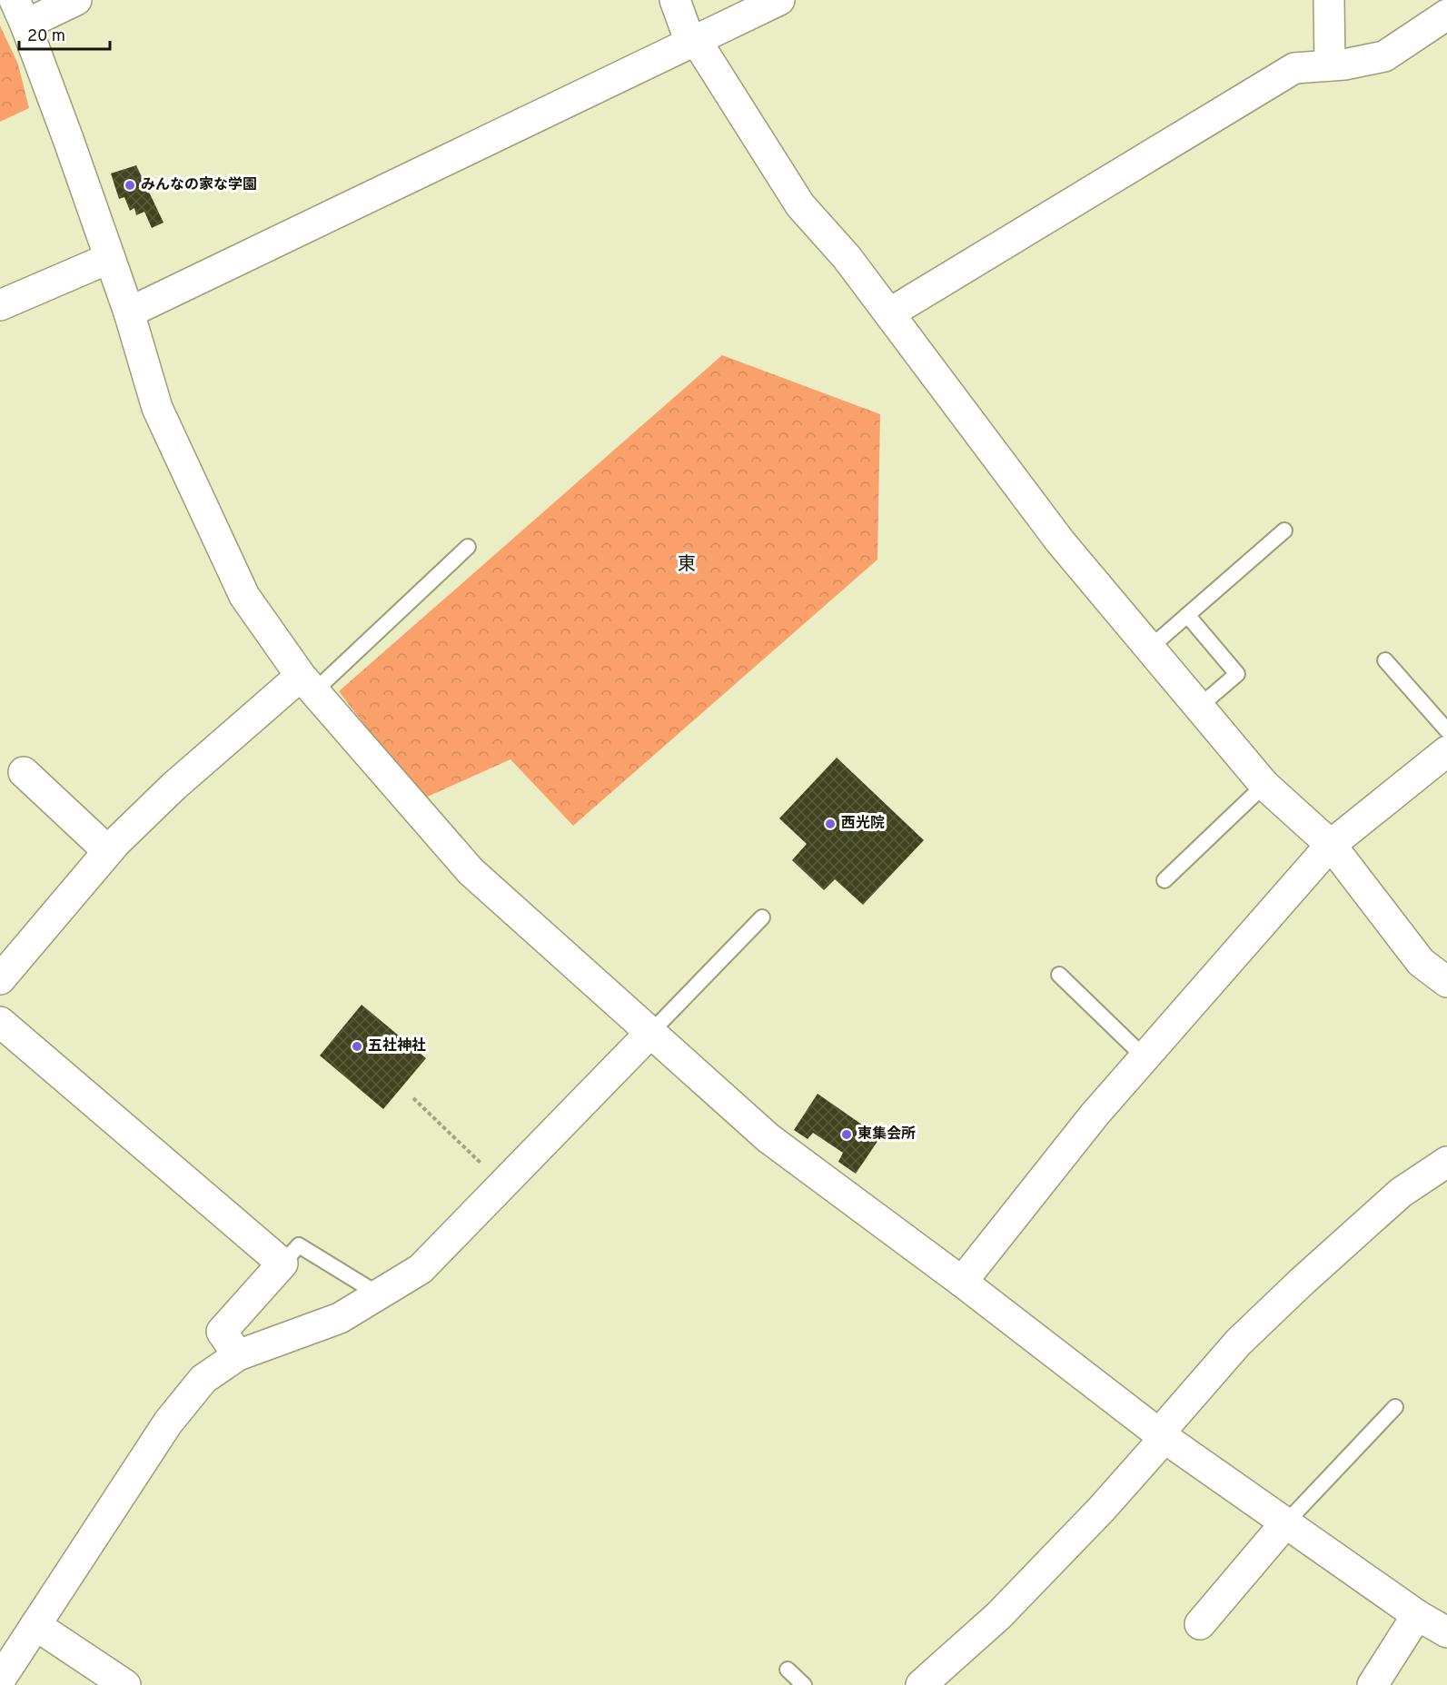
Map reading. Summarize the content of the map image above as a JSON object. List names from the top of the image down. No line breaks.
{"districts":["東"],"places":["みんなの家な学園","西光院","五社神社","東集会所"],"scale_bar":"20 m"}
